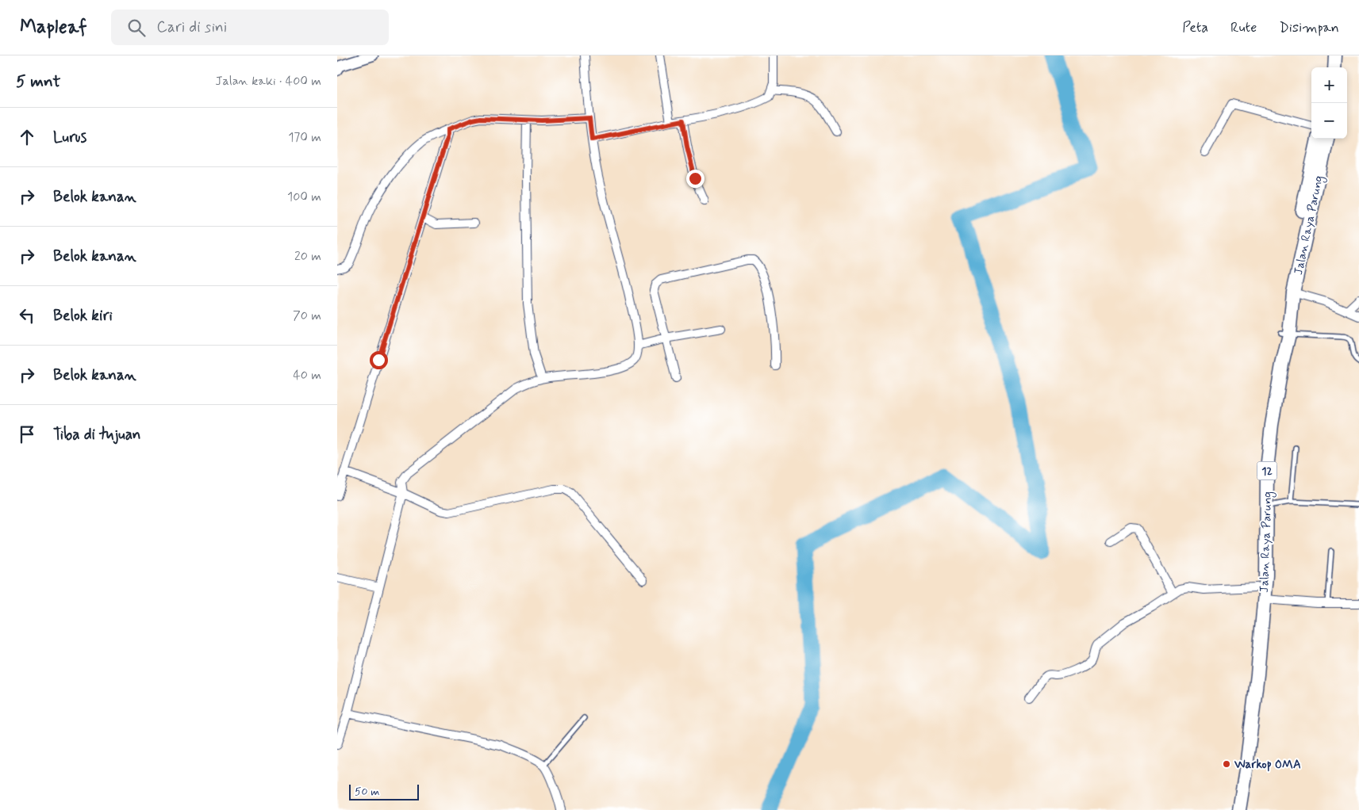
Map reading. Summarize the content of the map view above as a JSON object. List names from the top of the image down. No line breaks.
{"streets":{"highway":["Jalan Raya Parung","12"]},"places":["Warkop OMA"],"scale_bar":"50 m","page":{"header":"Mapleaf","search":"Cari di sini","nav":["Peta","Rute","Disimpan"],"heading":["5 mnt","Jalan kaki · 400 m"],"map_buttons":["+","−"],"list":[["Lurus","170 m"],["Belok kanan","100 m"],["Belok kanan","20 m"],["Belok kiri","70 m"],["Belok kanan","40 m"],"Tiba di tujuan"],"scale":"50 m"}}
